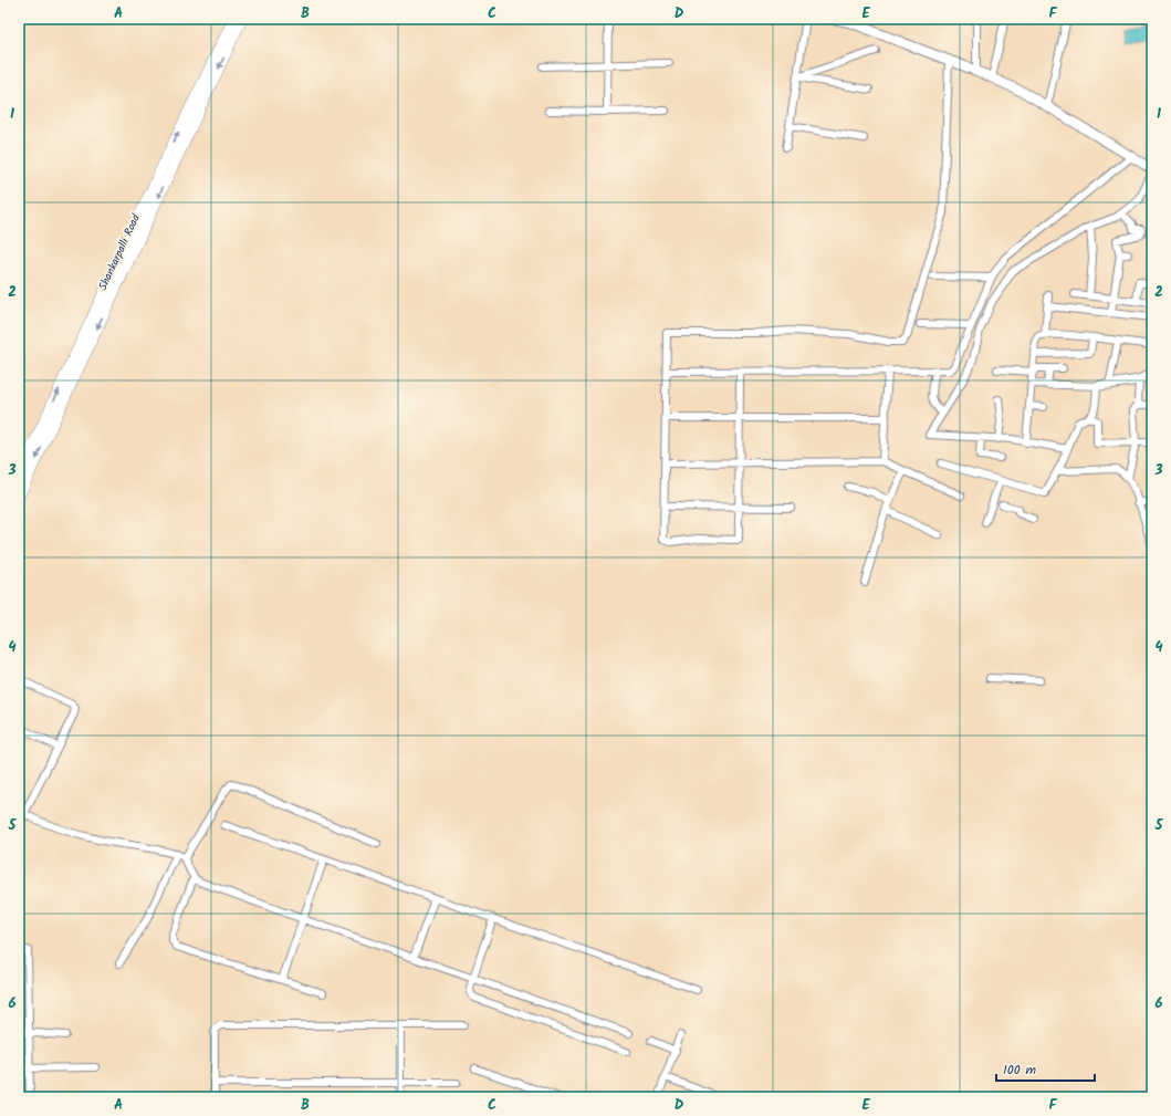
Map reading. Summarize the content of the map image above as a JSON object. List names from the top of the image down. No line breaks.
{"streets":{"main road":["Shankarpalli Road"]},"scale_bar":"100 m","grid":{"columns":["A","B","C","D","E","F"],"rows":["1","2","3","4","5","6"]}}
